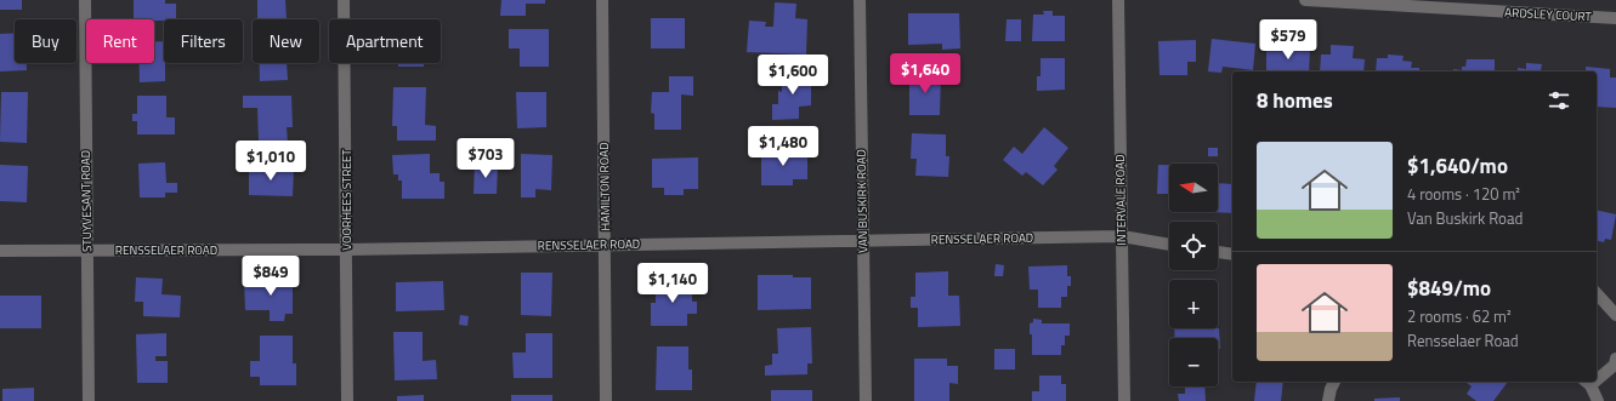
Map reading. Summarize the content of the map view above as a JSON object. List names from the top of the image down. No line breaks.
{"streets":{"street":["ARDSLEY COURT","HAMILTON ROAD","VOORHEES STREET","INTERVALE ROAD","STUYVESANT ROAD","VAN BUSKIRK ROAD","RENSSELAER ROAD"]},"crossings":[["HAMILTON ROAD","RENSSELAER ROAD"],["VOORHEES STREET","RENSSELAER ROAD"],["INTERVALE ROAD","RENSSELAER ROAD"],["STUYVESANT ROAD","RENSSELAER ROAD"],["VAN BUSKIRK ROAD","RENSSELAER ROAD"]],"north":"left","page":{"price":["$579","$1,640","$1,600","$1,480","$703","$1,010","$849","$1,140"],"chip":["Buy","Rent","Filters","New","Apartment"],"heading":"8 homes","list":[{"name":"$1,640/mo","note":"4 rooms · 120 m² · Van Buskirk Road"},{"name":"$849/mo","note":"2 rooms · 62 m² · Rensselaer Road"}],"map_buttons":["+","−"]}}
